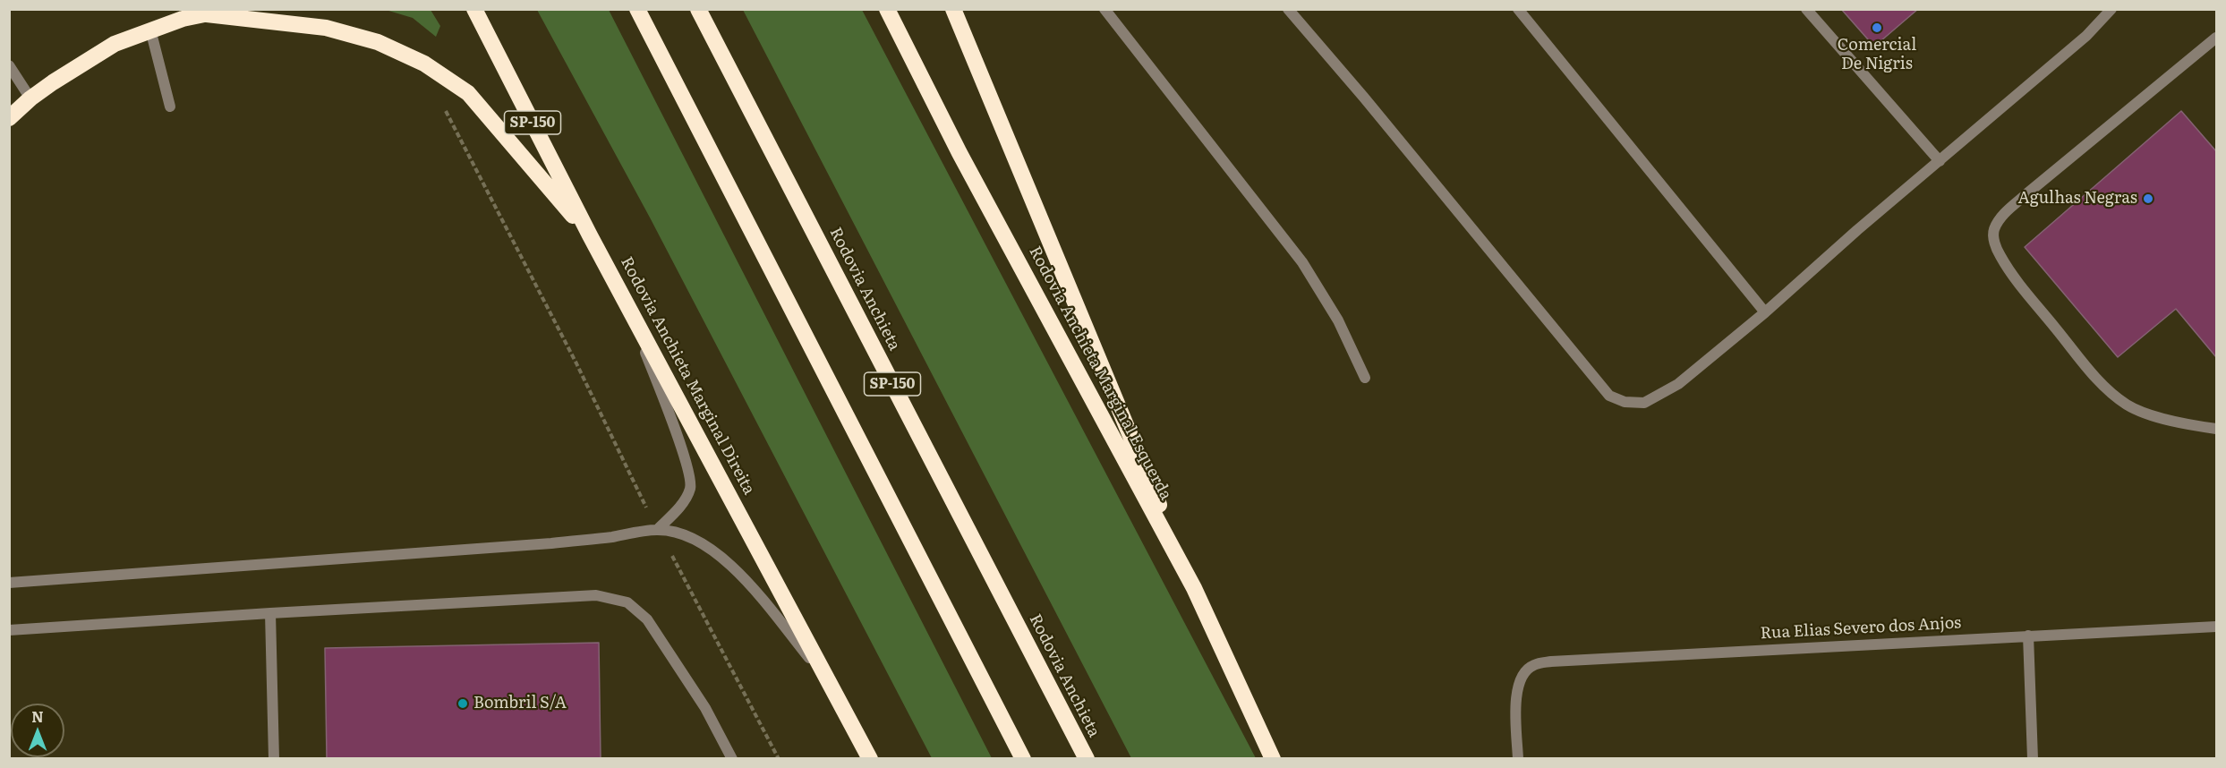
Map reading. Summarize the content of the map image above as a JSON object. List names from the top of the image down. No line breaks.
{"streets":{"highway":["SP-150","Rodovia Anchieta","Rodovia Anchieta Marginal Esquerda","Rodovia Anchieta Marginal Direita"],"street":["Rua Elias Severo dos Anjos"]},"places":["Comercial De Nigris","Agulhas Negras","Bombril S/A"],"north":"top"}
